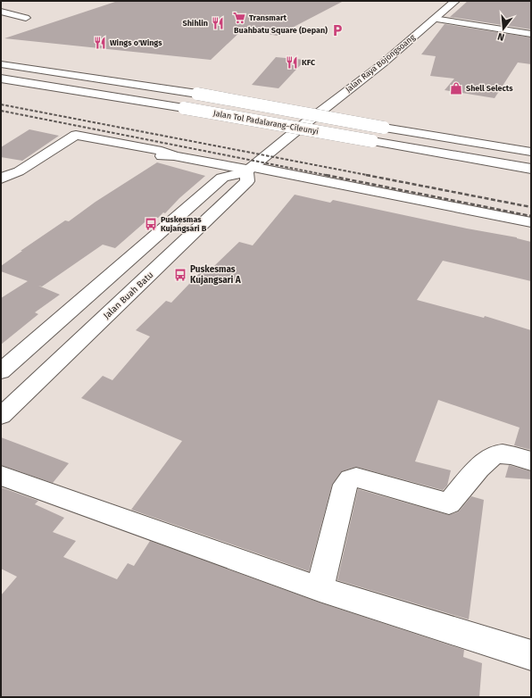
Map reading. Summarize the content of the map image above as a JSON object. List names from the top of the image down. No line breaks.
{"streets":{"main road":["Jalan Raya Bojongsoang","Jalan Tol Padalarang–Cileunyi","Jalan Buah Batu"]},"crossings":[["Jalan Raya Bojongsoang","Jalan Buah Batu"]],"places":{"supermarket":["Transmart"],"restaurant":["Shihlin","Wings o'Wings","KFC"],"parking":["Buahbatu Square (Depan)"],"shop":["Shell Selects"],"bus stop":["Puskesmas Kujangsari B","Puskesmas Kujangsari A"]},"north":"bottom"}
